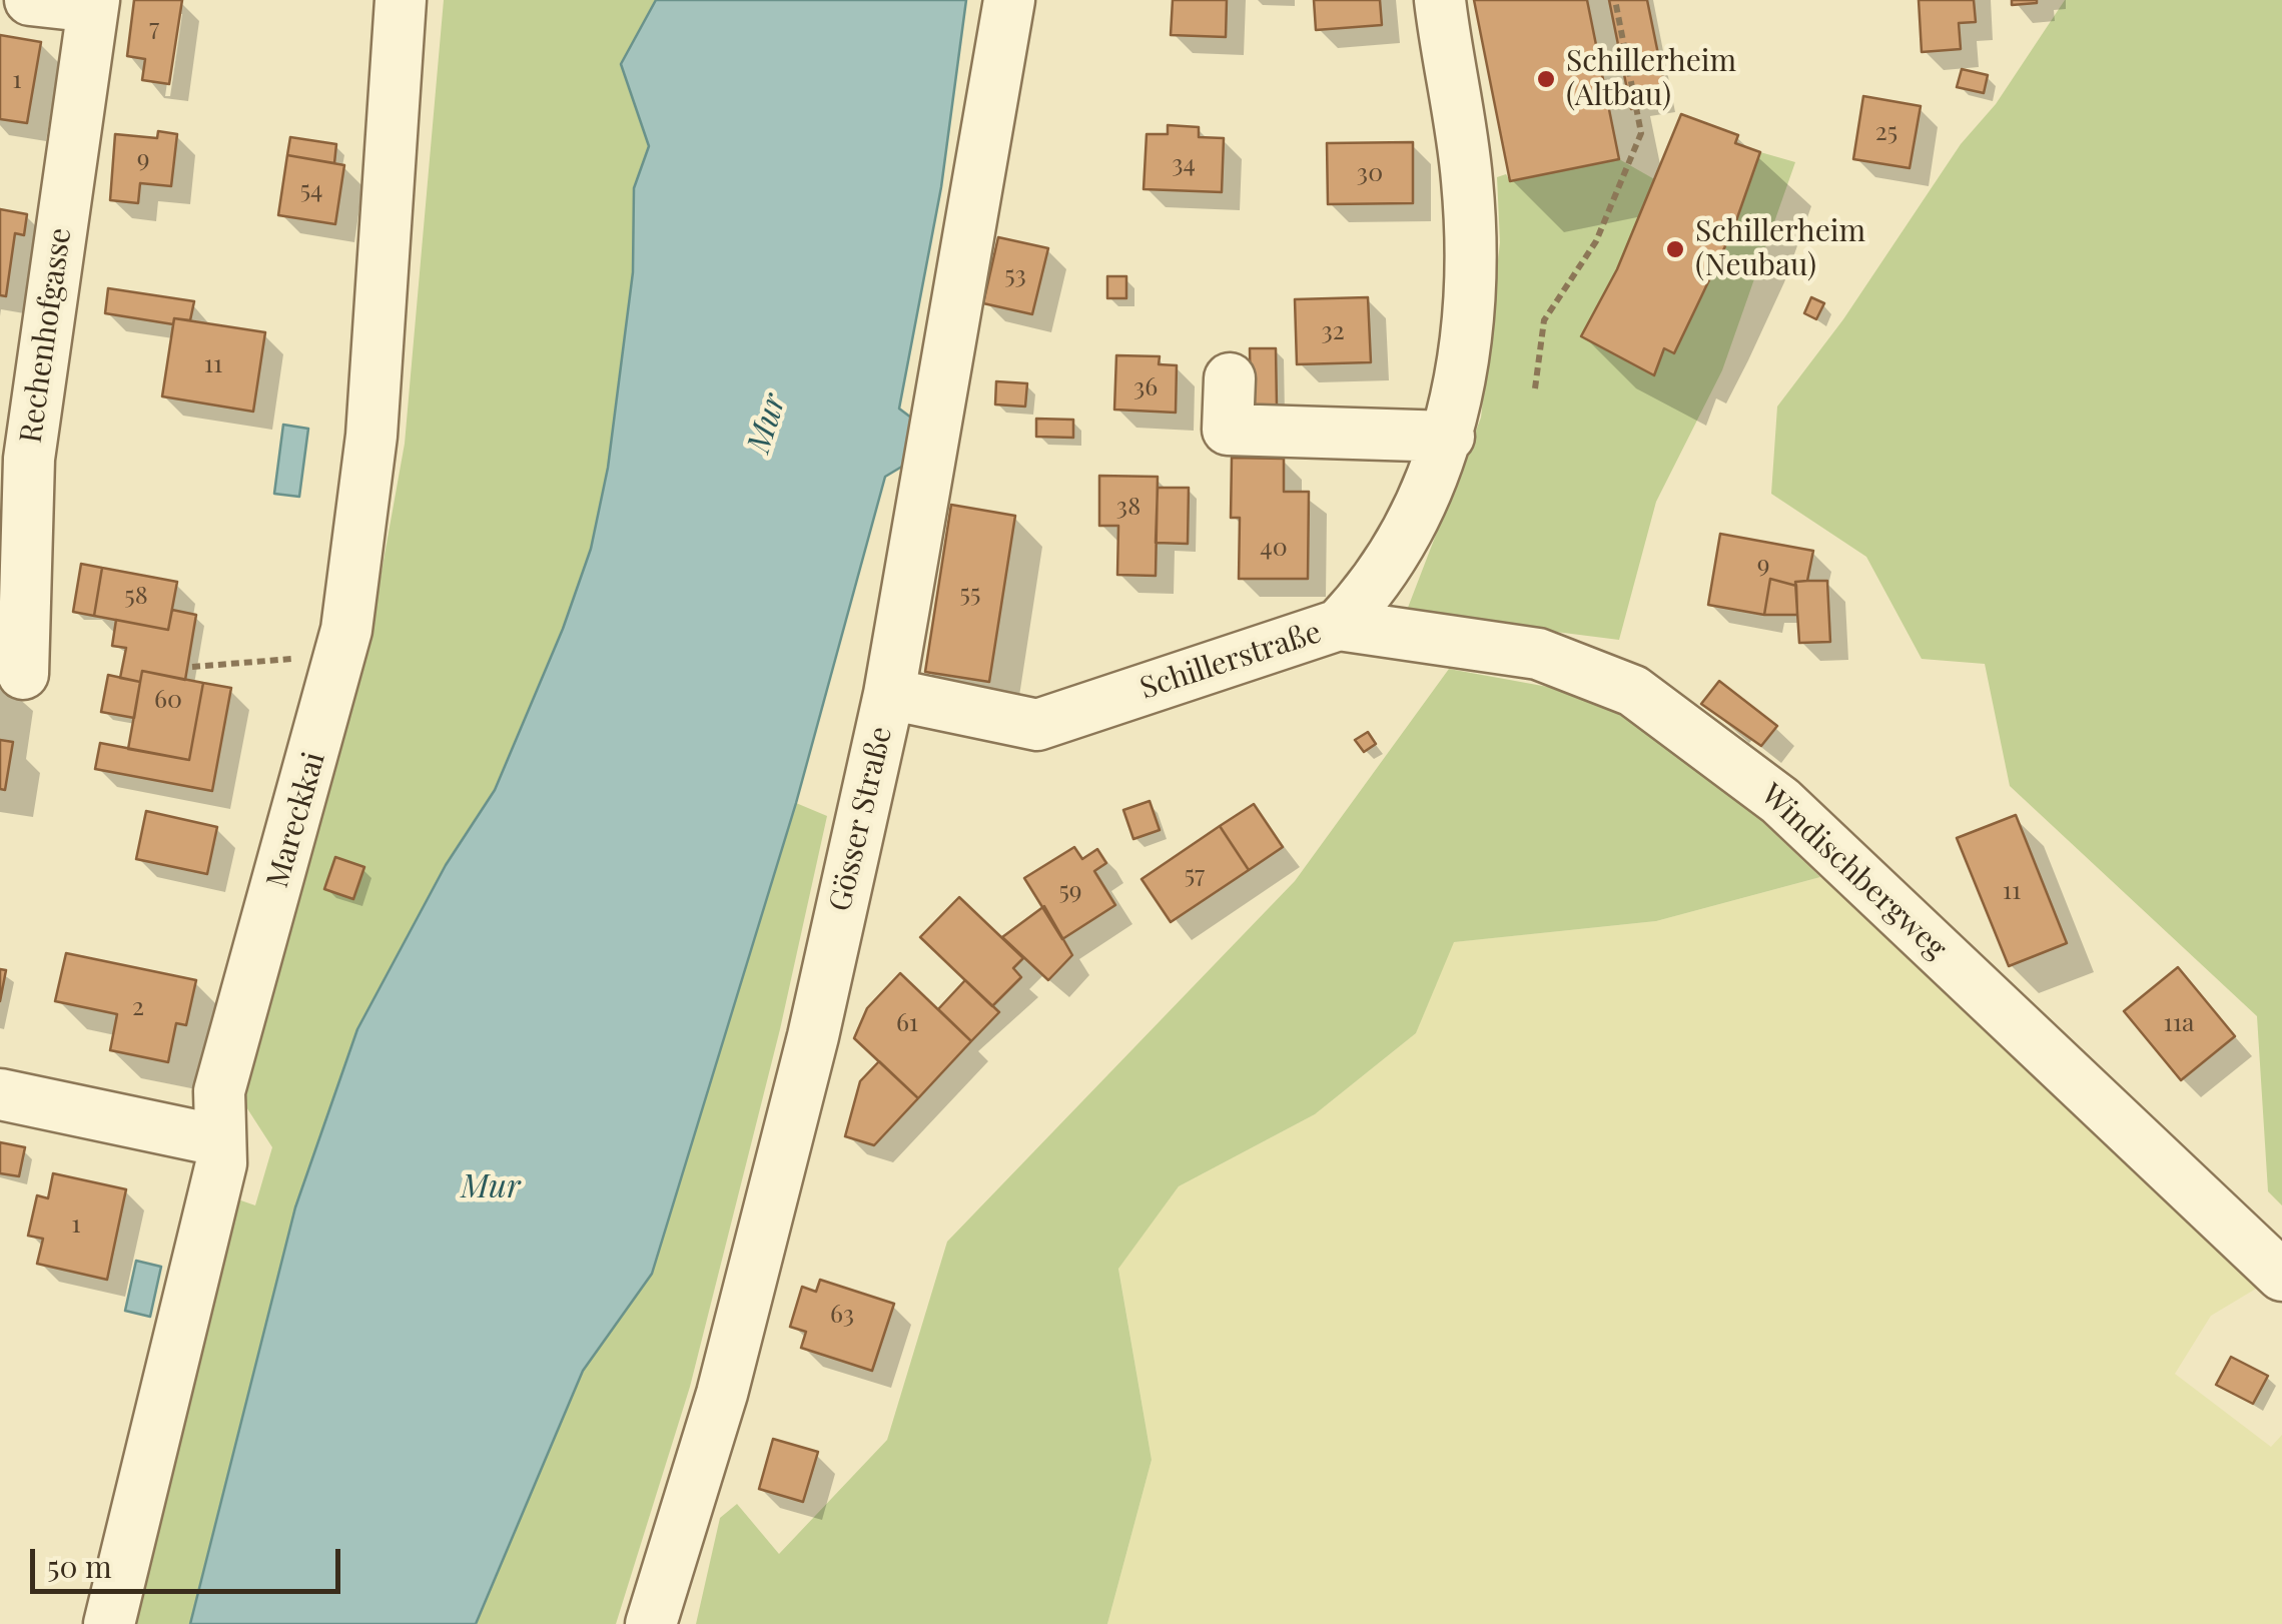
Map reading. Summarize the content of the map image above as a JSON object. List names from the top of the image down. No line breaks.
{"streets":{"street":["Rechenhofgasse","Schillerstraße","Gösser Straße","Mareckkai","Windischbergweg"]},"crossings":[["Schillerstraße","Gösser Straße"],["Schillerstraße","Windischbergweg"]],"water":["Mur"],"places":["Schillerheim (Altbau)","Schillerheim (Neubau)"],"house_numbers":["7","1","25","9","34","30","54","53","32","11","36","38","40","9","55","58","60","57","59","11","2","61","11a","1","63"],"scale_bar":"50 m"}
